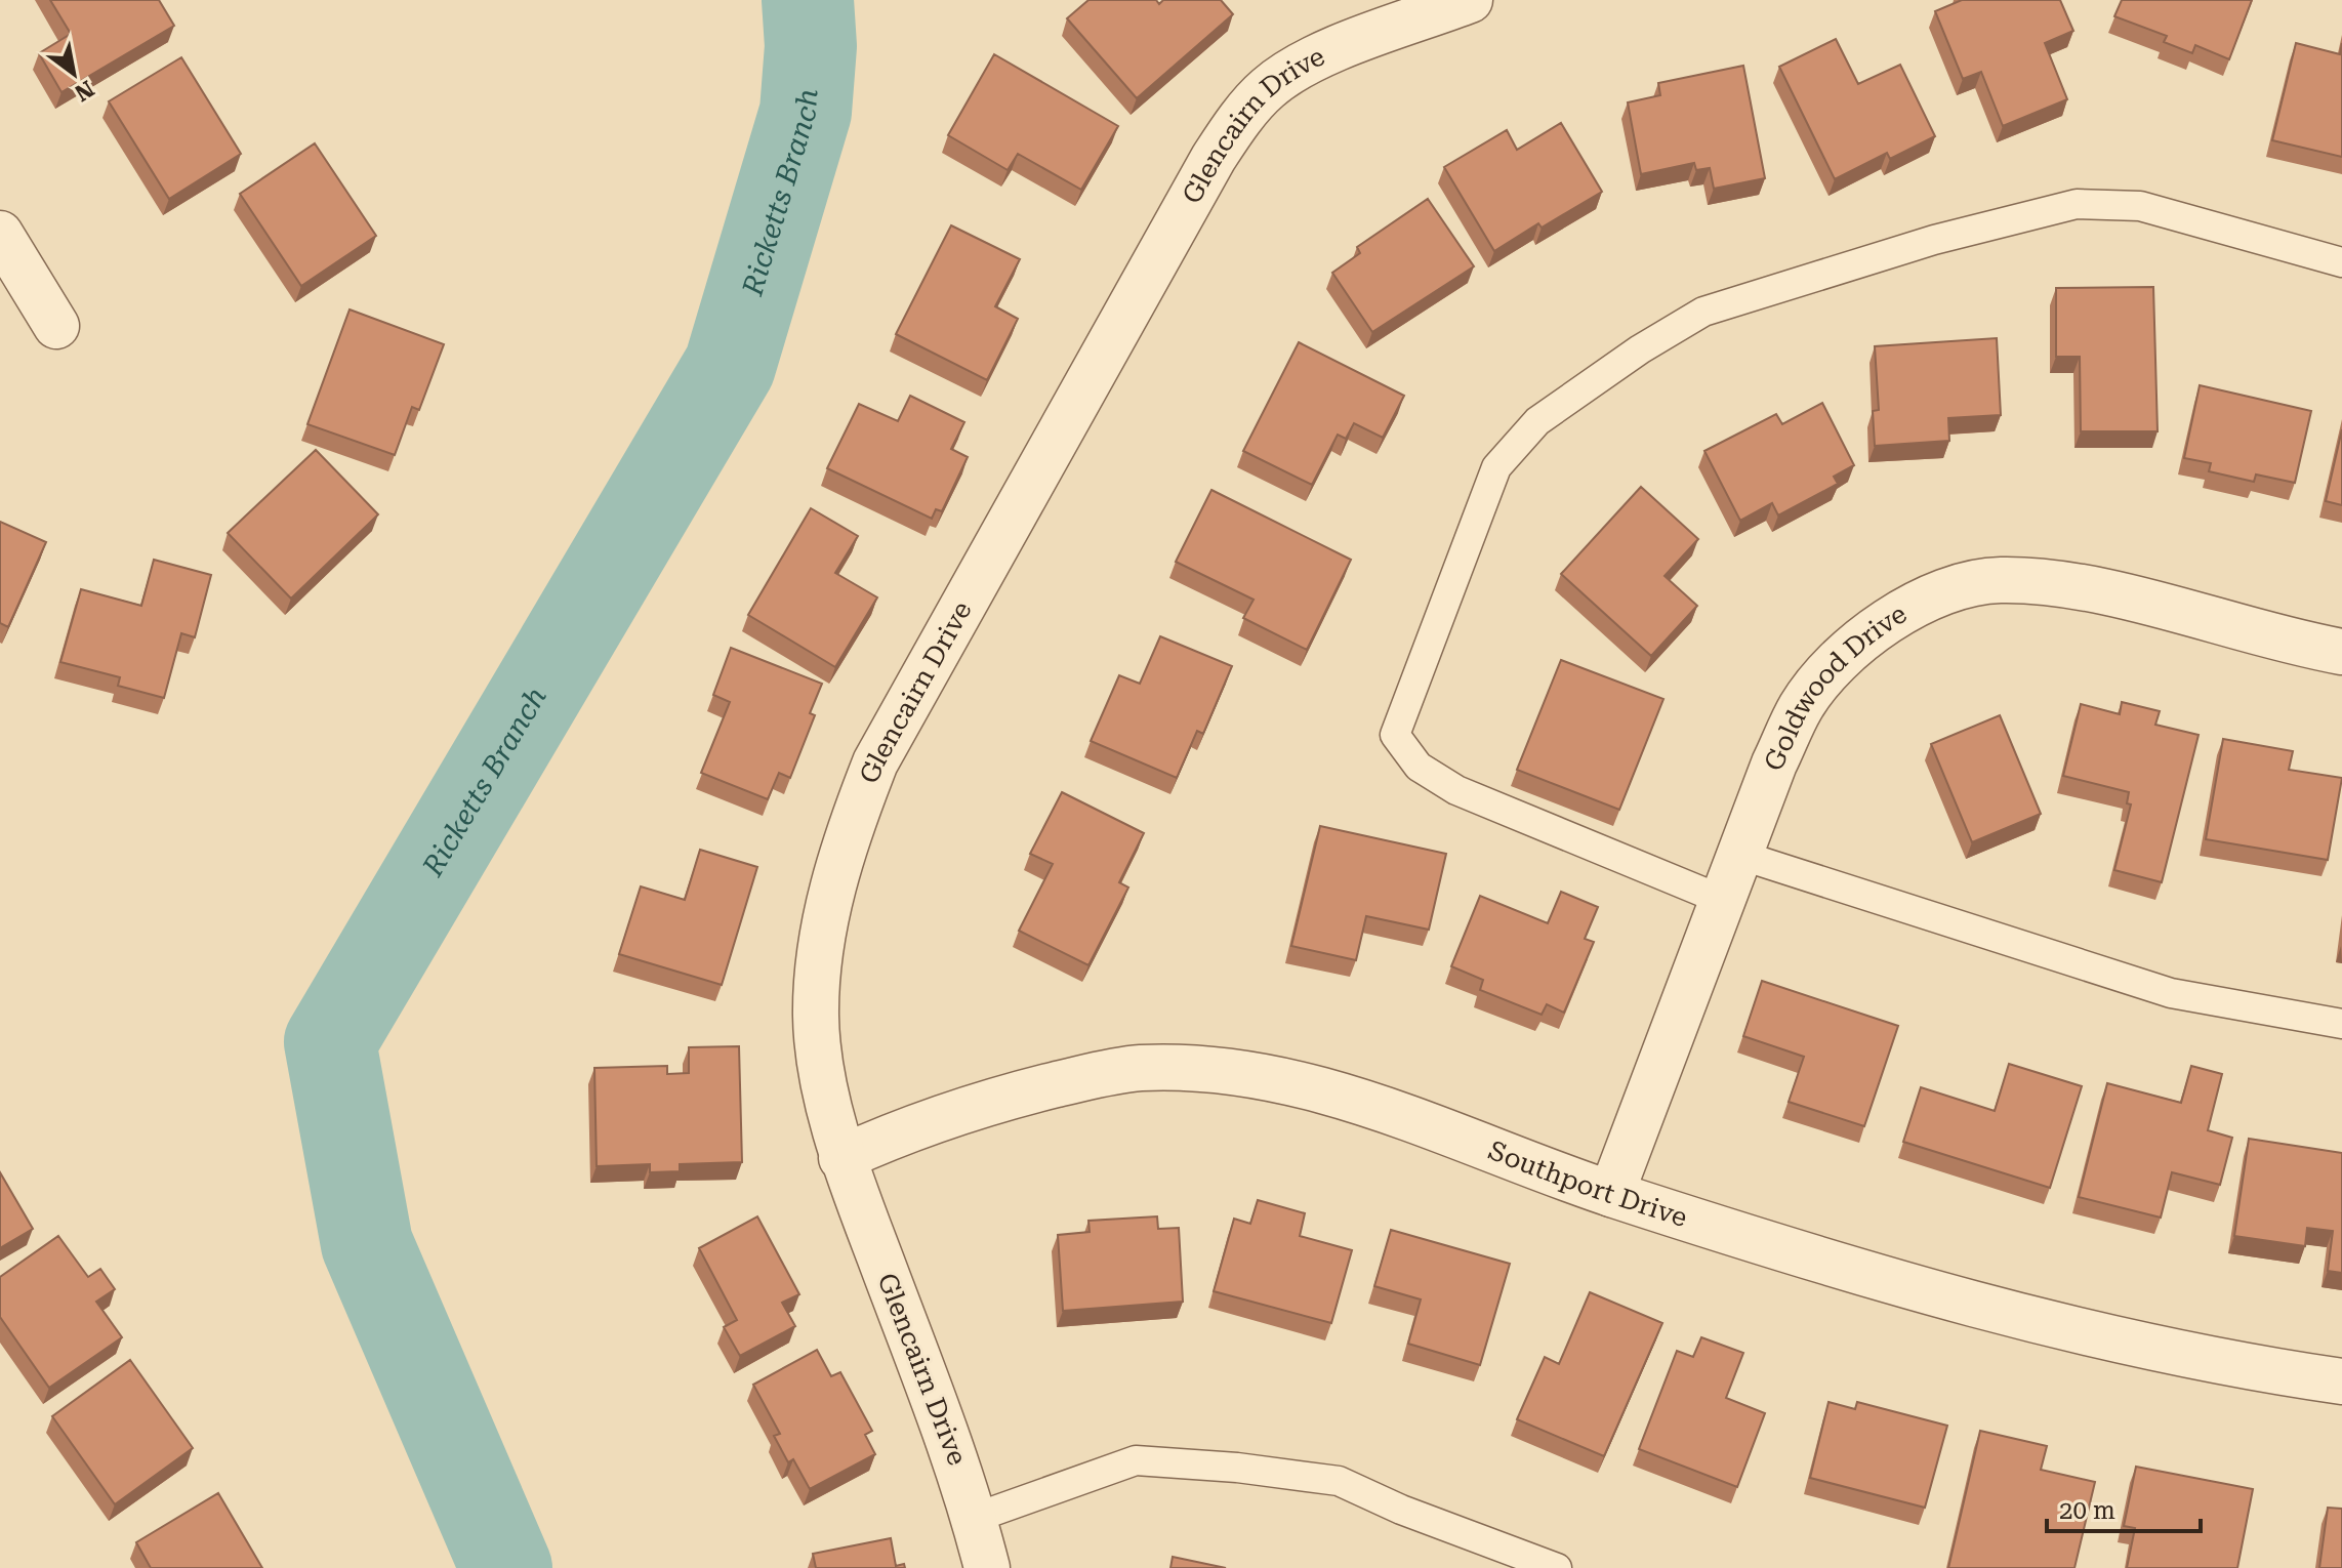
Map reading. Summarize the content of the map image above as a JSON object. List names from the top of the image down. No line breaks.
{"streets":{"street":["Glencairn Drive","Goldwood Drive","Southport Drive"]},"crossings":[["Glencairn Drive","Southport Drive"],["Goldwood Drive","Southport Drive"]],"water":["Ricketts Branch"],"scale_bar":"20 m","north":"bottom right"}
